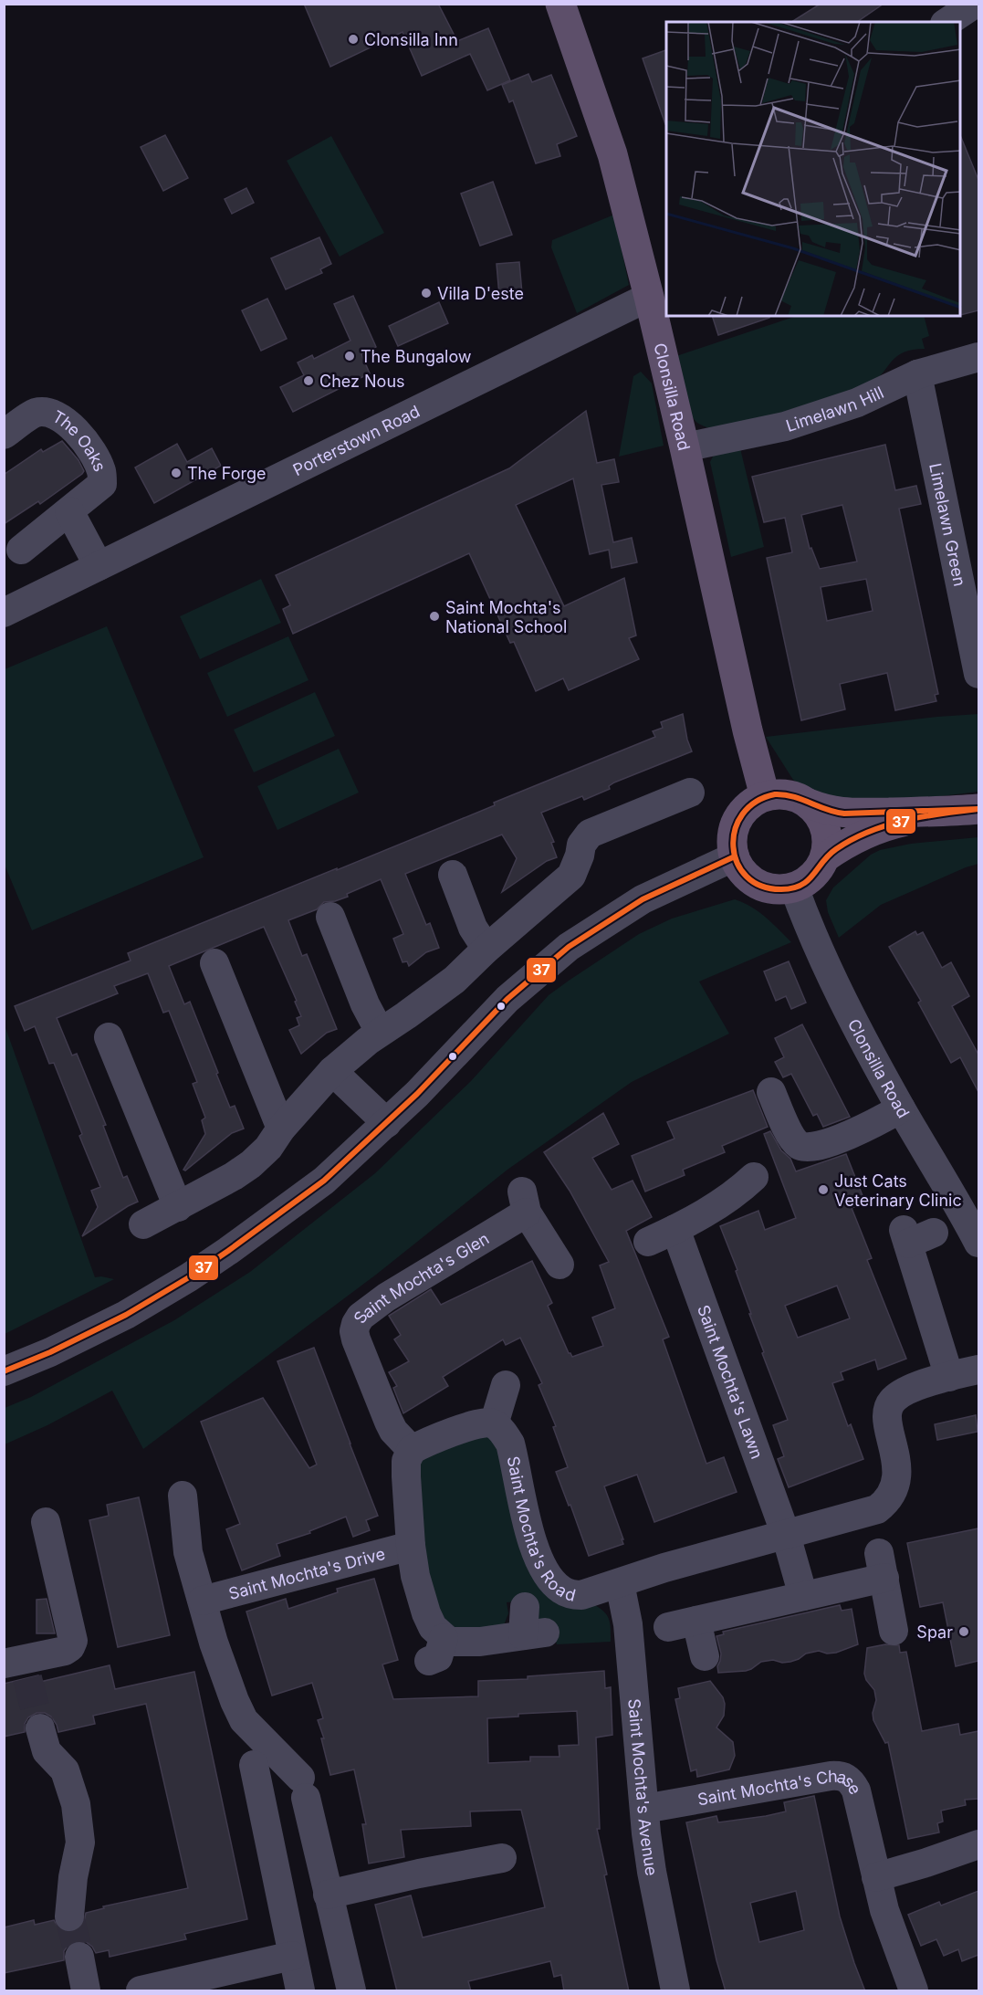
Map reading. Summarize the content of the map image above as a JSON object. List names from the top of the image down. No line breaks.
{"streets":{"main road":["Clonsilla Road"],"street":["Limelawn Hill","Porterstown Road","The Oaks","Limelawn Green","Saint Mochta's Glen","Saint Mochta's Lawn","Saint Mochta's Road","Saint Mochta's Drive","Saint Mochta's Avenue","Saint Mochta's Chase"]},"crossings":[["Clonsilla Road","Limelawn Hill"],["Clonsilla Road","Porterstown Road"],["Limelawn Hill","Limelawn Green"],["Saint Mochta's Lawn","Saint Mochta's Road"],["Saint Mochta's Road","Saint Mochta's Avenue"],["Saint Mochta's Avenue","Saint Mochta's Chase"]],"places":["Clonsilla Inn","Villa D'este","The Bungalow","Chez Nous","The Forge","Saint Mochta's National School","Just Cats Veterinary Clinic","Spar"],"lines":["transit line 37"]}
